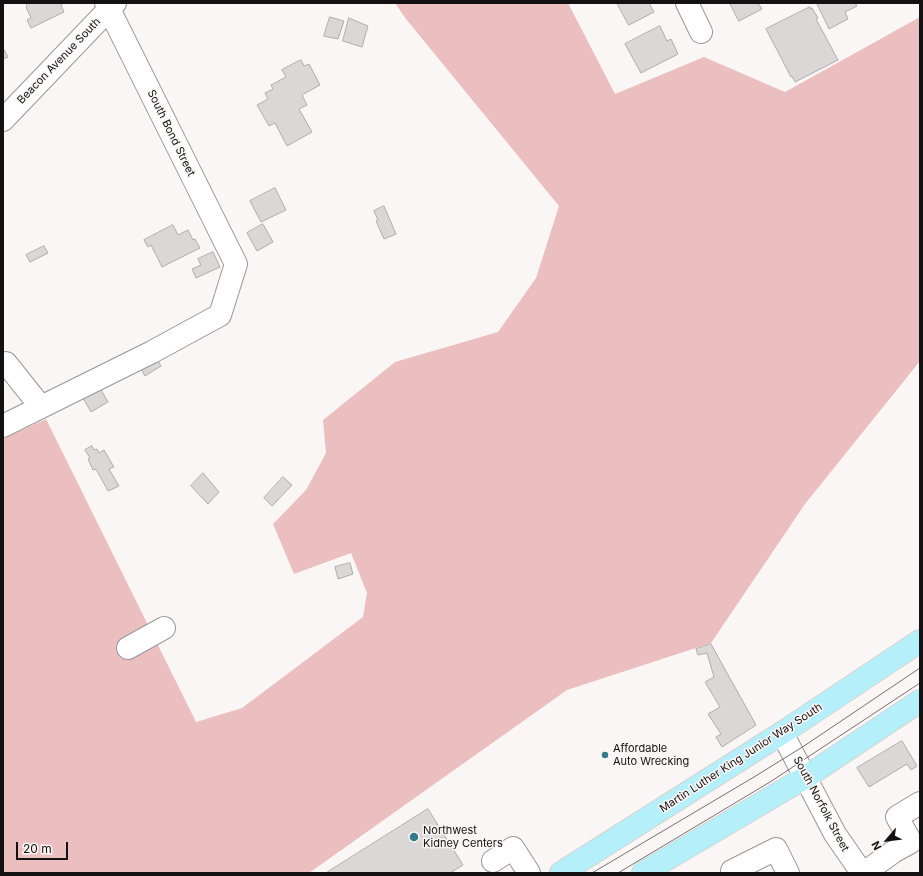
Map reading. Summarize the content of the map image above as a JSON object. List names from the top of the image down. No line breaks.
{"streets":{"main road":["Martin Luther King Junior Way South"],"street":["Beacon Avenue South","South Bond Street","South Norfolk Street"]},"crossings":[["Beacon Avenue South","South Bond Street"],["Martin Luther King Junior Way South","South Norfolk Street"]],"places":["Affordable Auto Wrecking","Northwest Kidney Centers"],"scale_bar":"20 m","north":"bottom left"}
